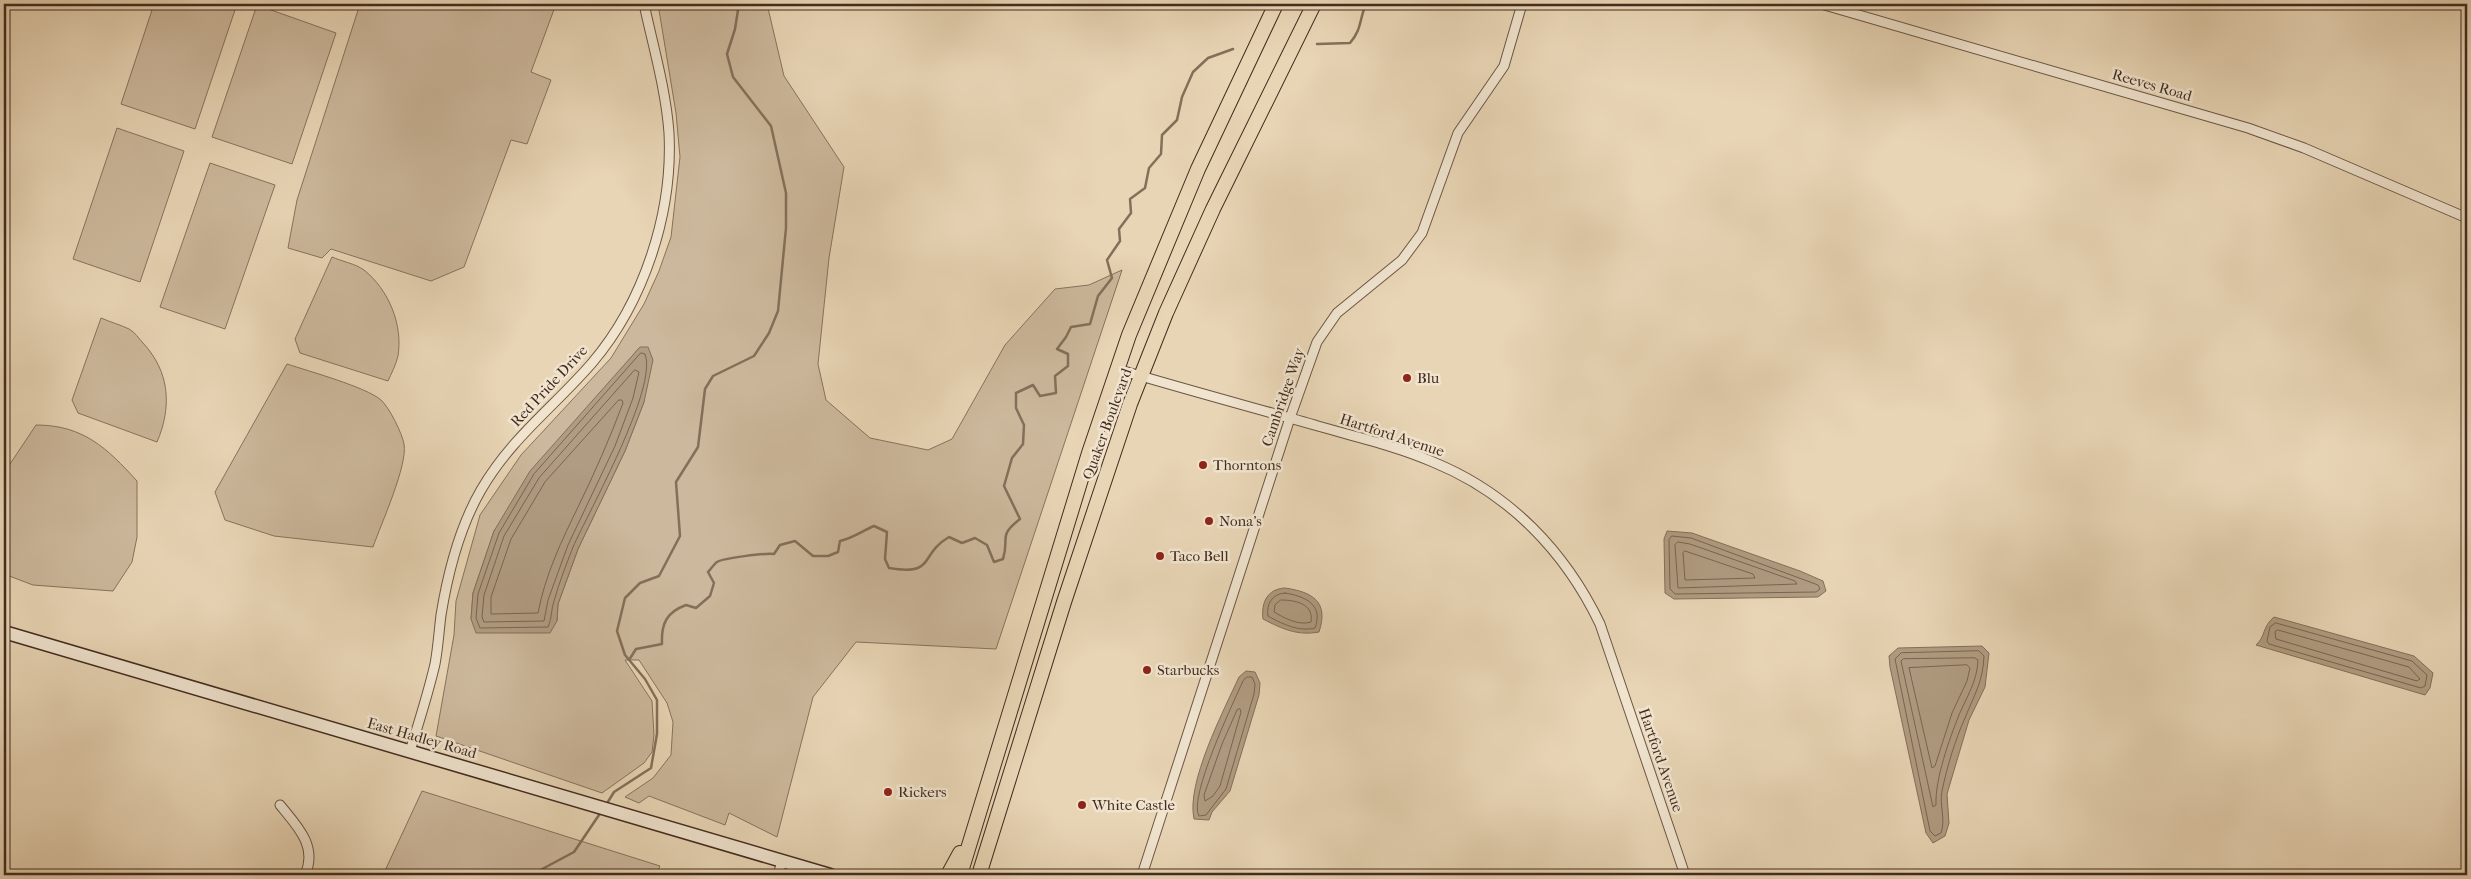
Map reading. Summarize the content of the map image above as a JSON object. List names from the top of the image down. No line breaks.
{"streets":{"main road":["Quaker Boulevard"],"street":["Reeves Road","Red Pride Drive","Cambridge Way","Hartford Avenue","East Hadley Road"]},"crossings":[["Red Pride Drive","East Hadley Road"],["Cambridge Way","Hartford Avenue"],["Quaker Boulevard","Hartford Avenue"]],"places":["Blu","Thorntons","Nona's","Taco Bell","Starbucks","Rickers","White Castle"]}
